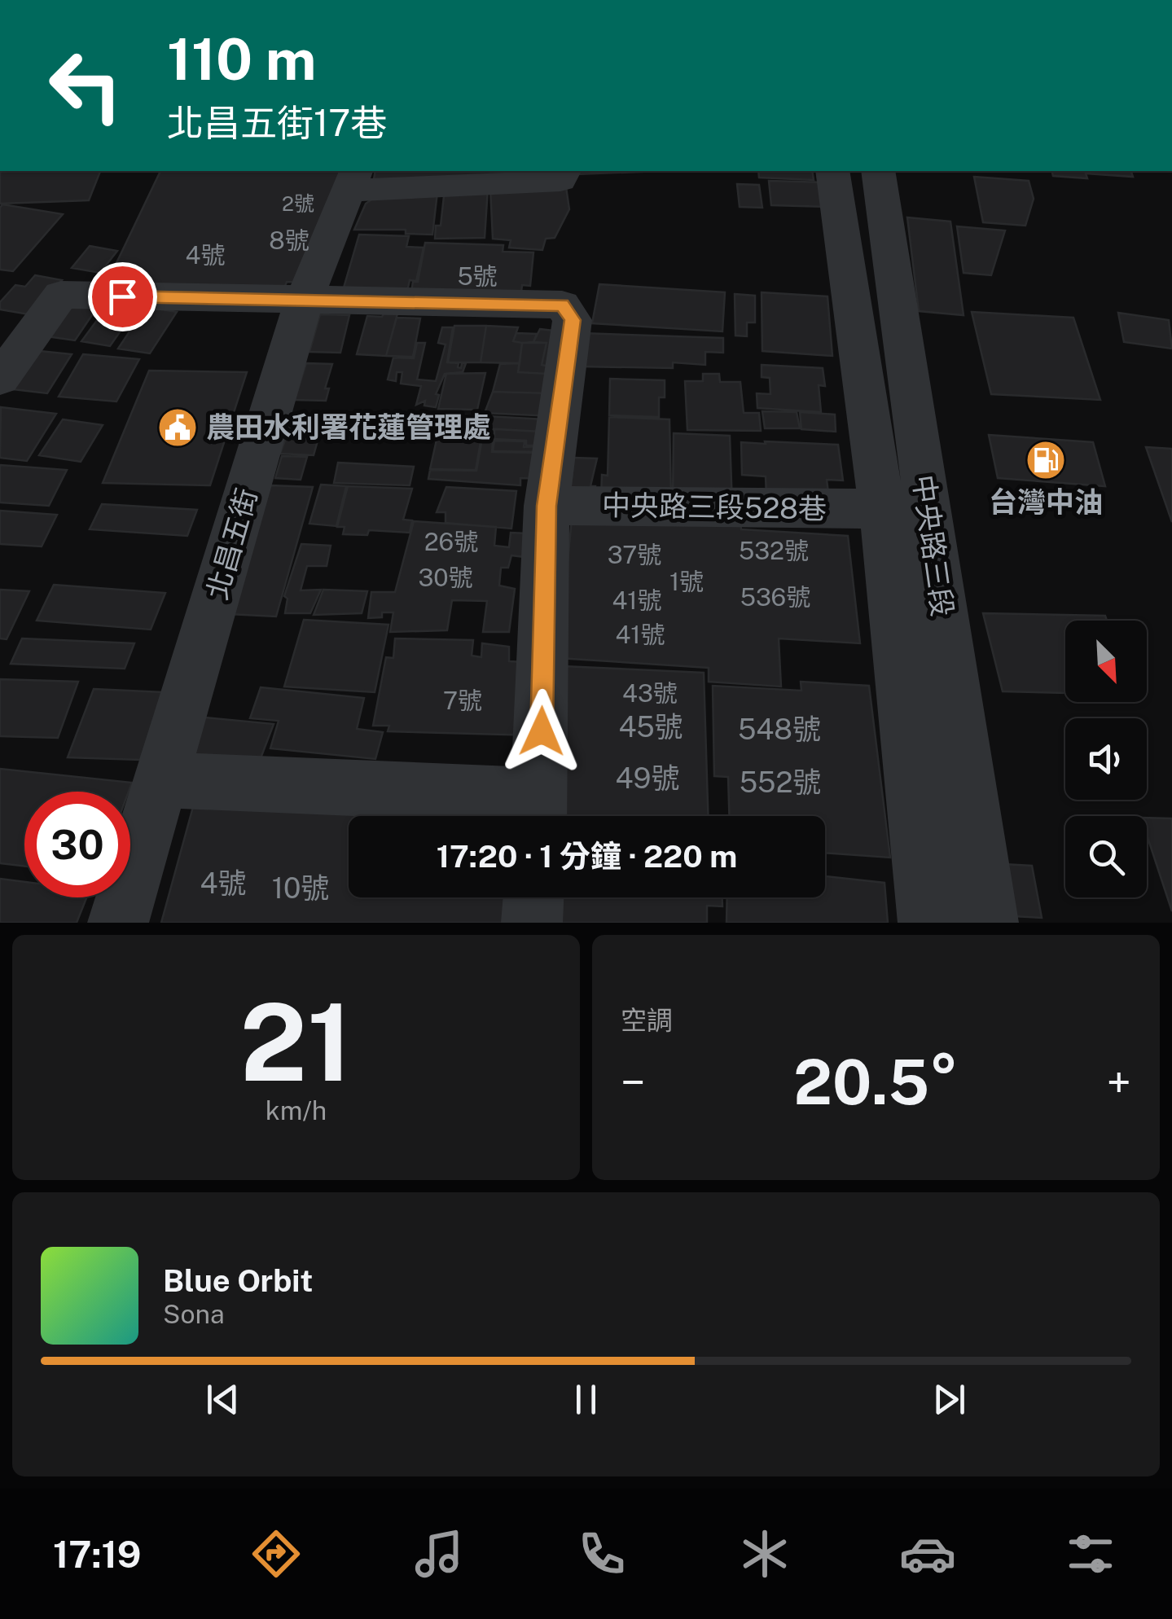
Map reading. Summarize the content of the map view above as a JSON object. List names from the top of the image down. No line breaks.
{"streets":{"street":["中央路三段528巷","北昌五街","中央路三段"]},"crossings":[["中央路三段528巷","中央路三段"]],"places":{"public building":["農田水利署花蓮管理處"],"fuel station":["台灣中油"]},"house_numbers":["2號","8號","4號","5號","26號","532號","37號","30號","1號","536號","41號","41號","43號","7號","45號","548號","49號","552號","4號","10號"],"north":"bottom right","page":{"turn":["110 m","北昌五街17巷"],"limit":"30","trip":"17:20 · 1 分鐘 · 220 m","tile":[["21","km/h"],"空調"],"heat":["−","20.5°","+"],"song":["Blue Orbit","Sona"],"tabs":"17:19"}}
